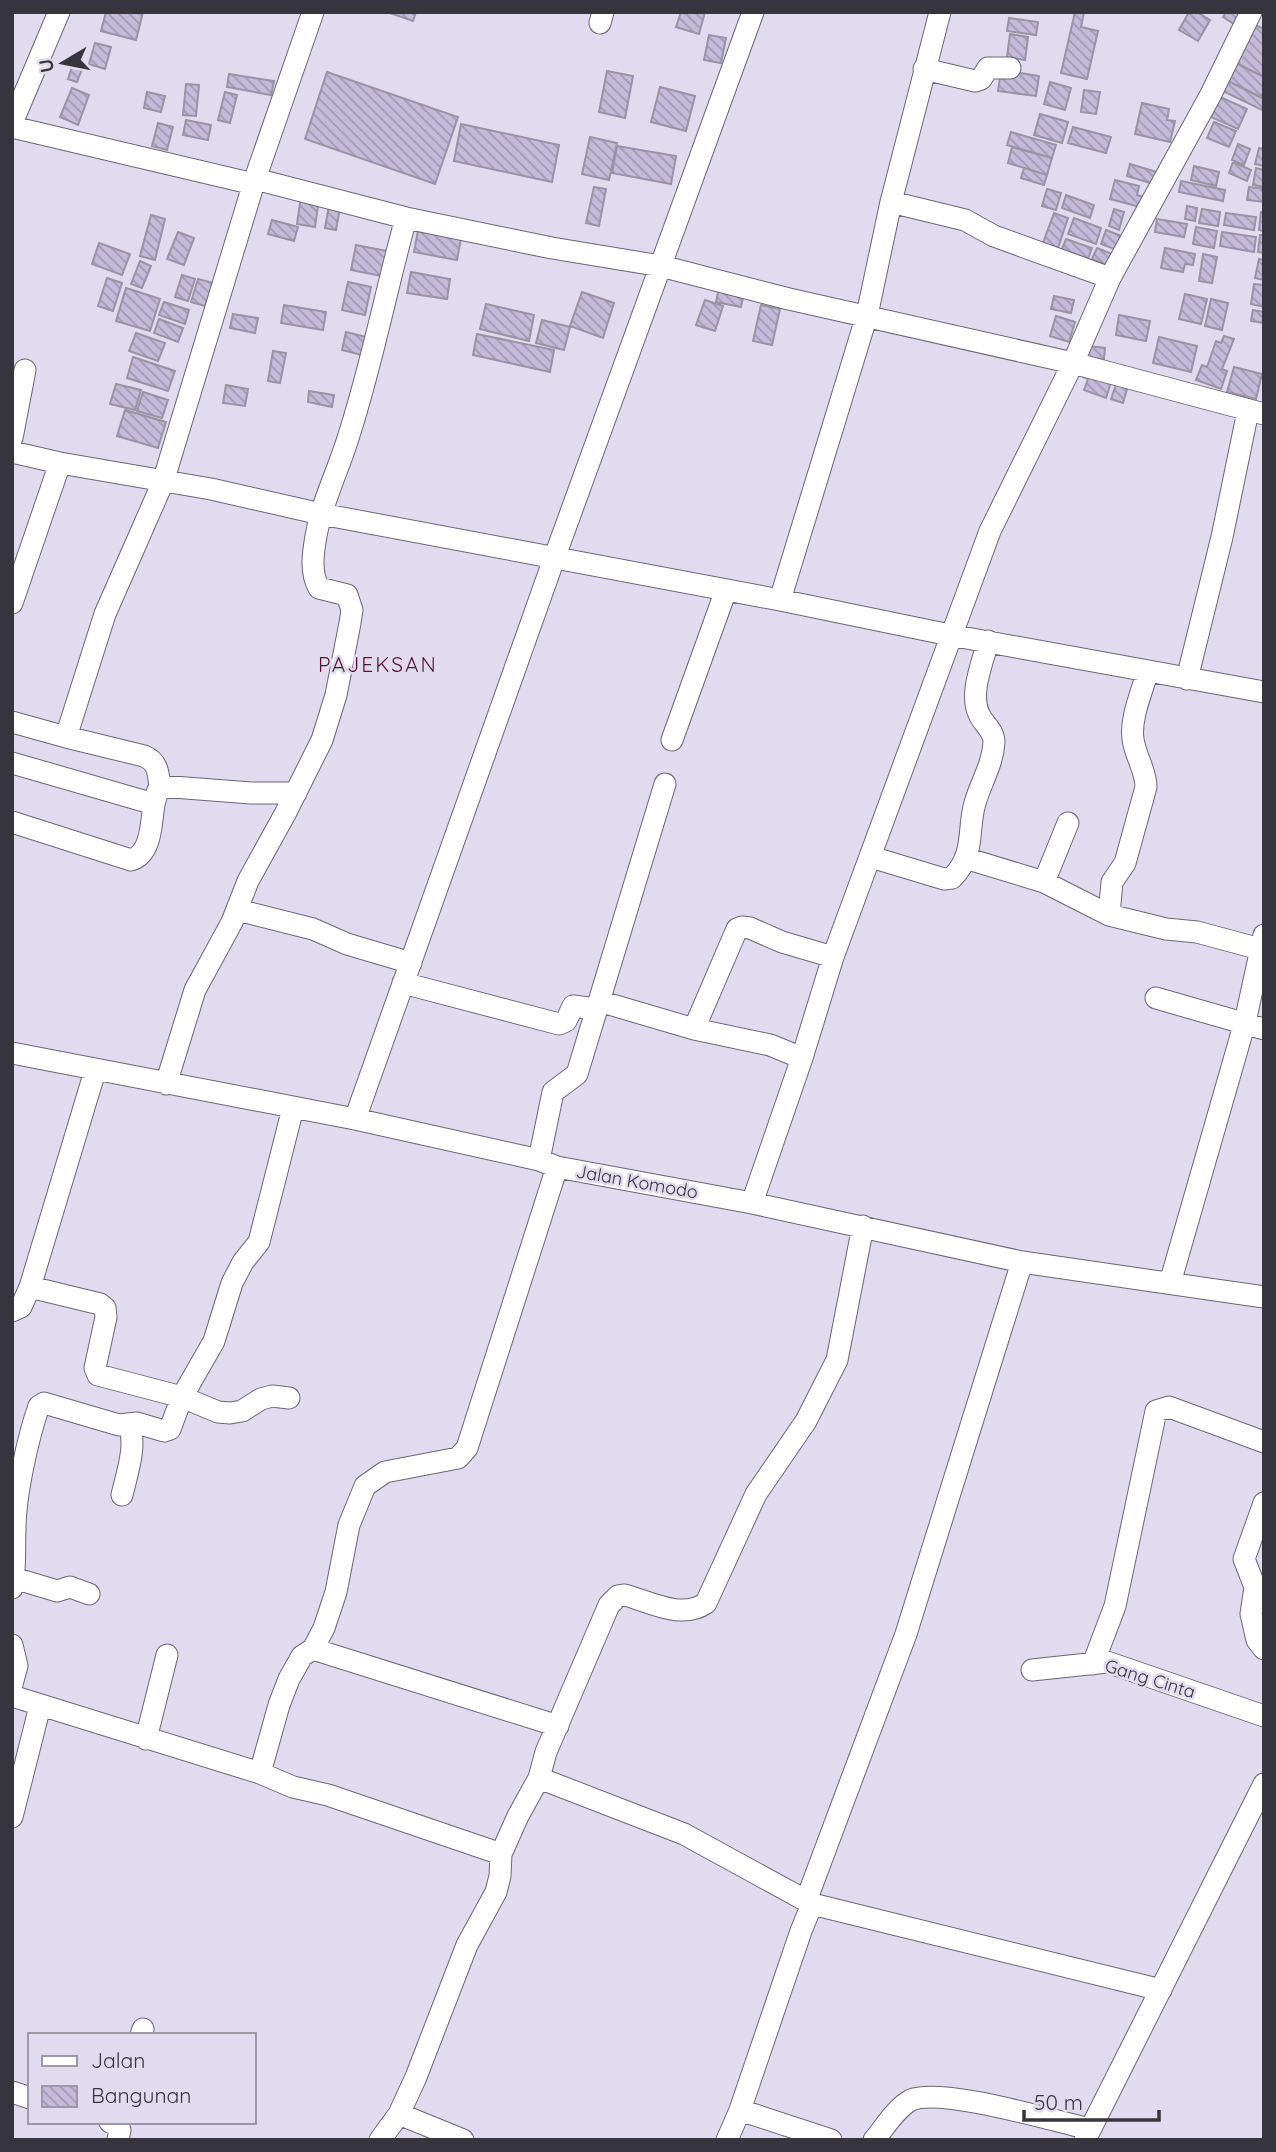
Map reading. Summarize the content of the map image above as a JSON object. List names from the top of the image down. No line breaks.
{"streets":{"street":["Jalan Komodo","Gang Cinta"]},"districts":["PAJEKSAN"],"legend":["Jalan","Bangunan"],"scale_bar":"50 m","north":"left"}
